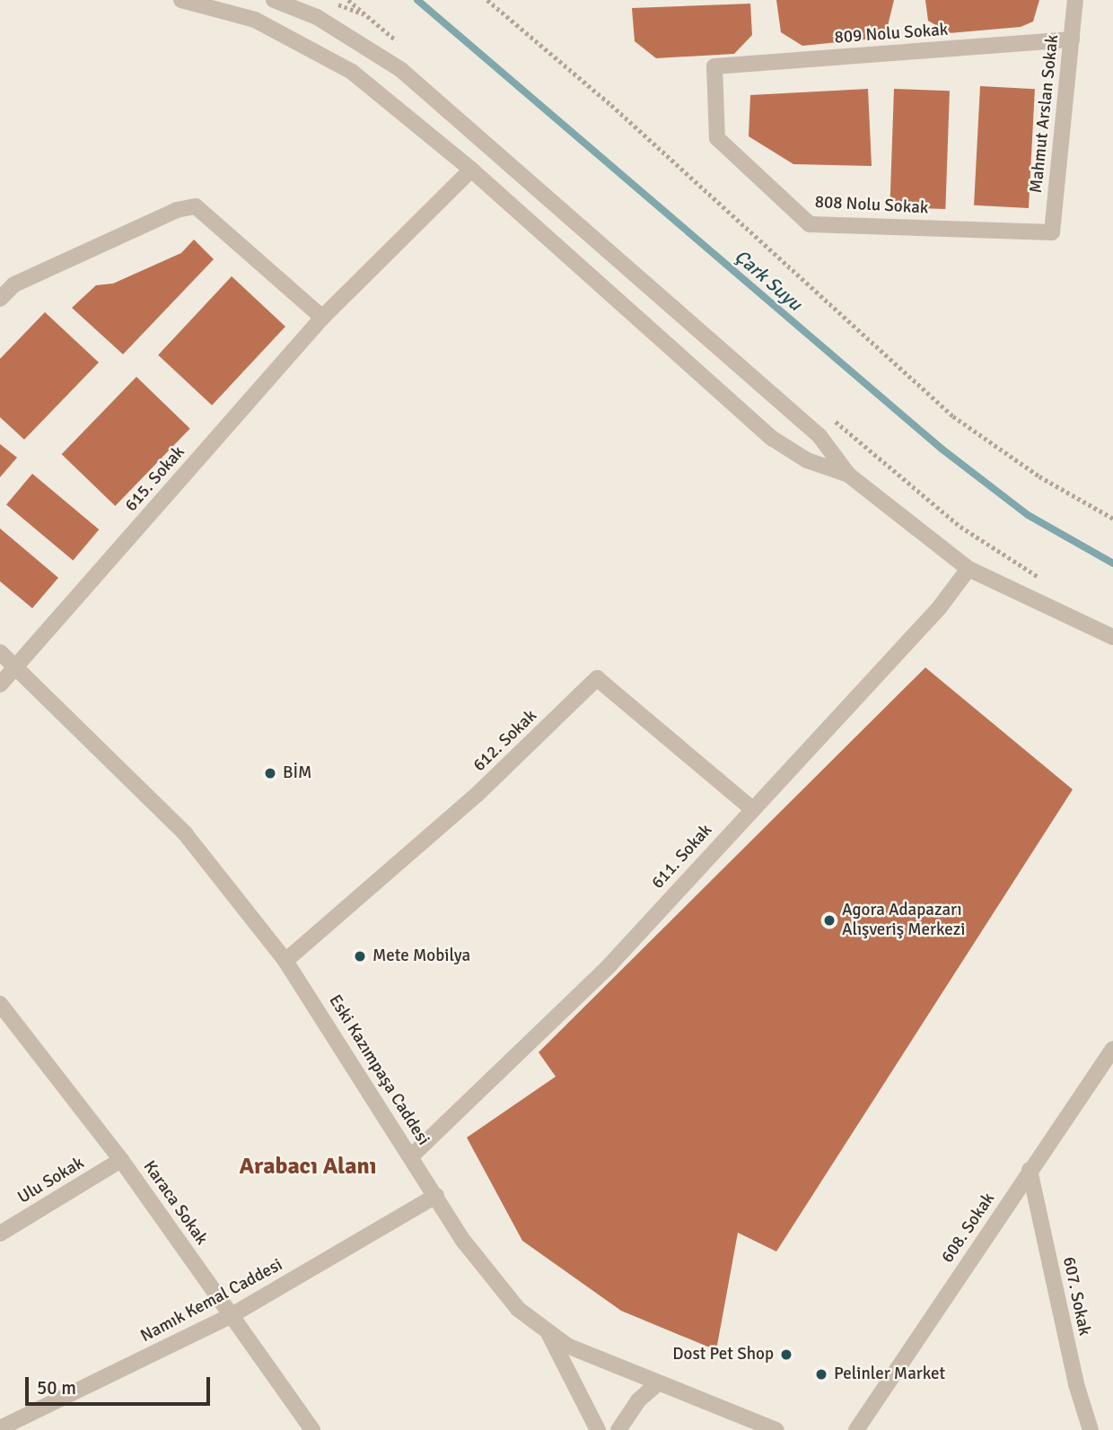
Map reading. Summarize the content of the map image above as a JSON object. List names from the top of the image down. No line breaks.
{"streets":{"street":["809 Nolu Sokak","Mahmut Arslan Sokak","808 Nolu Sokak","615. Sokak","612. Sokak","611. Sokak","Eski Kazımpaşa Caddesi","Ulu Sokak","Karaca Sokak","608. Sokak","607. Sokak","Namık Kemal Caddesi"]},"crossings":[["809 Nolu Sokak","Mahmut Arslan Sokak"],["809 Nolu Sokak","808 Nolu Sokak"],["Mahmut Arslan Sokak","808 Nolu Sokak"],["615. Sokak","Eski Kazımpaşa Caddesi"],["612. Sokak","611. Sokak"],["612. Sokak","Eski Kazımpaşa Caddesi"],["611. Sokak","Eski Kazımpaşa Caddesi"],["Eski Kazımpaşa Caddesi","Namık Kemal Caddesi"],["Ulu Sokak","Karaca Sokak"],["Karaca Sokak","Namık Kemal Caddesi"],["608. Sokak","607. Sokak"]],"districts":["Arabacı Alanı"],"water":["Çark Suyu"],"places":["BİM","Agora Adapazarı Alışveriş Merkezi","Mete Mobilya","Dost Pet Shop","Pelinler Market"],"scale_bar":"50 m"}
